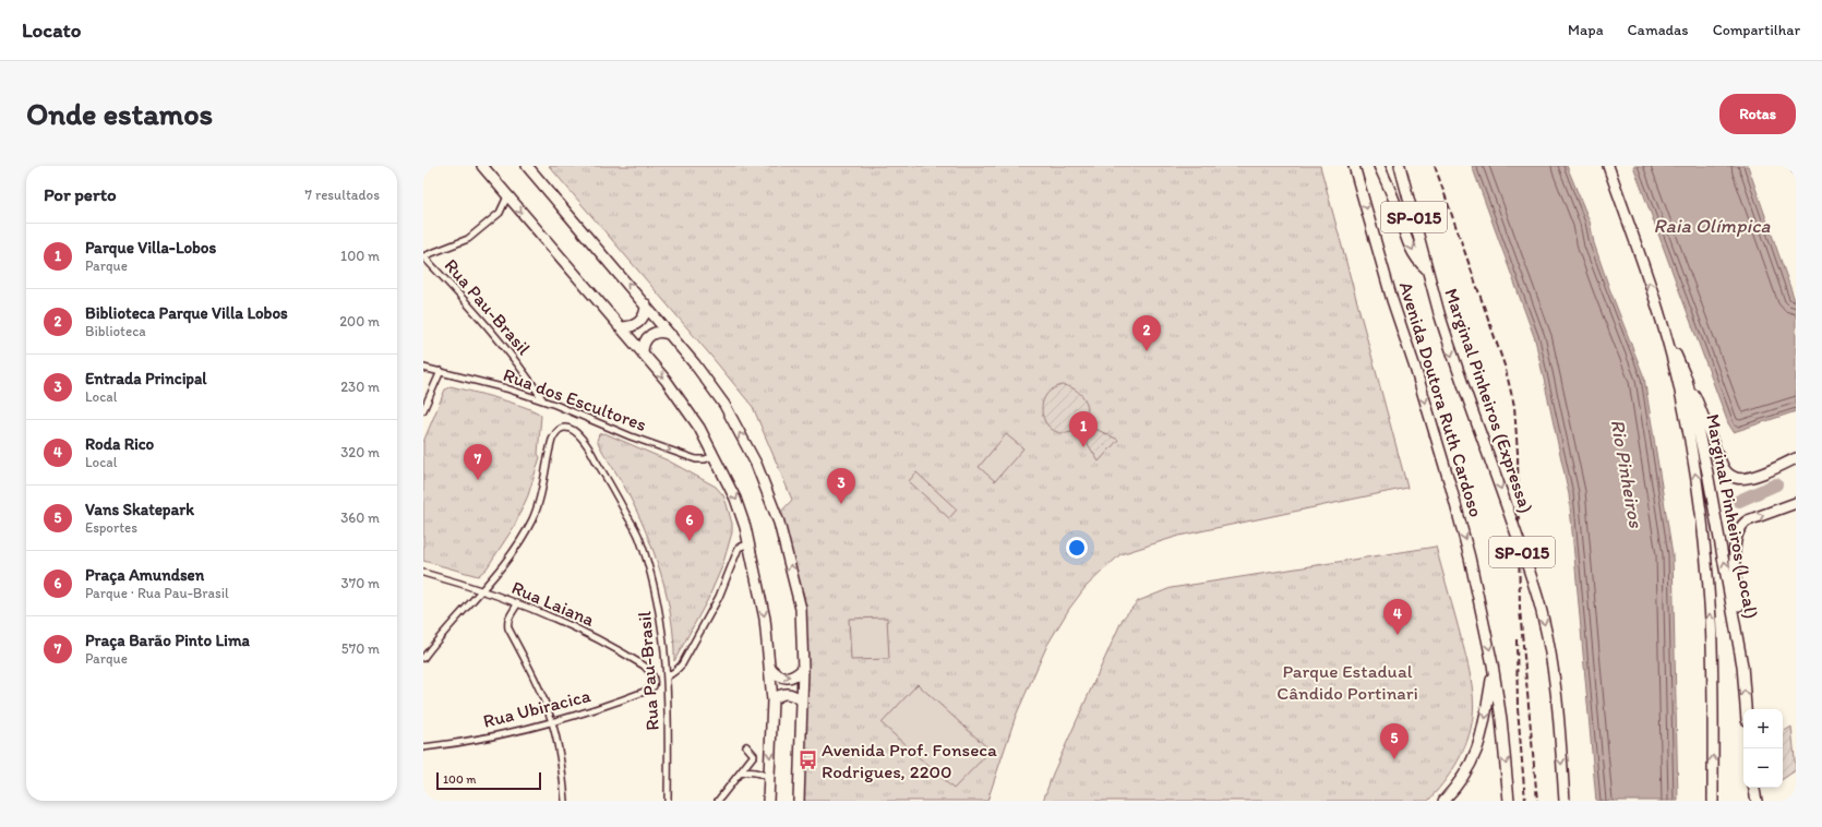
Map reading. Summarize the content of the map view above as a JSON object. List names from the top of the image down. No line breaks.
{"streets":{"highway":["SP-015","Avenida Doutora Ruth Cardoso","Marginal Pinheiros (Expressa)","Marginal Pinheiros (Local)"],"street":["Rua Pau-Brasil","Rua dos Escultores","Rua Laiana","Rua Ubiracica"]},"crossings":[["Rua Pau-Brasil","Rua dos Escultores"],["Rua Pau-Brasil","Rua Laiana"],["Rua Laiana","Rua Ubiracica"]],"one_way":["Rua dos Escultores","Avenida Doutora Ruth Cardoso","Marginal Pinheiros (Expressa)"],"water":["Raia Olímpica","Rio Pinheiros"],"parks":["Parque Estadual Cândido Portinari"],"places":{"bus stop":["Avenida Prof. Fonseca Rodrigues, 2200"]},"scale_bar":"100 m","page":{"header":"Locato","nav":["Mapa","Camadas","Compartilhar"],"buttons":"Rotas","title":"Onde estamos","heading":["Por perto","7 resultados"],"list":[{"mark":"1","name":"Parque Villa-Lobos","note":"Parque","value":"100 m"},{"mark":"2","name":"Biblioteca Parque Villa Lobos","note":"Biblioteca","value":"200 m"},{"mark":"3","name":"Entrada Principal","note":"Local","value":"230 m"},{"mark":"4","name":"Roda Rico","note":"Local","value":"320 m"},{"mark":"5","name":"Vans Skatepark","note":"Esportes","value":"360 m"},{"mark":"6","name":"Praça Amundsen","note":"Parque · Rua Pau-Brasil","value":"370 m"},{"mark":"7","name":"Praça Barão Pinto Lima","note":"Parque","value":"570 m"}],"pins":["2","1","7","3","6","4","5"],"map_buttons":["+","−"],"scale":"100 m"}}
